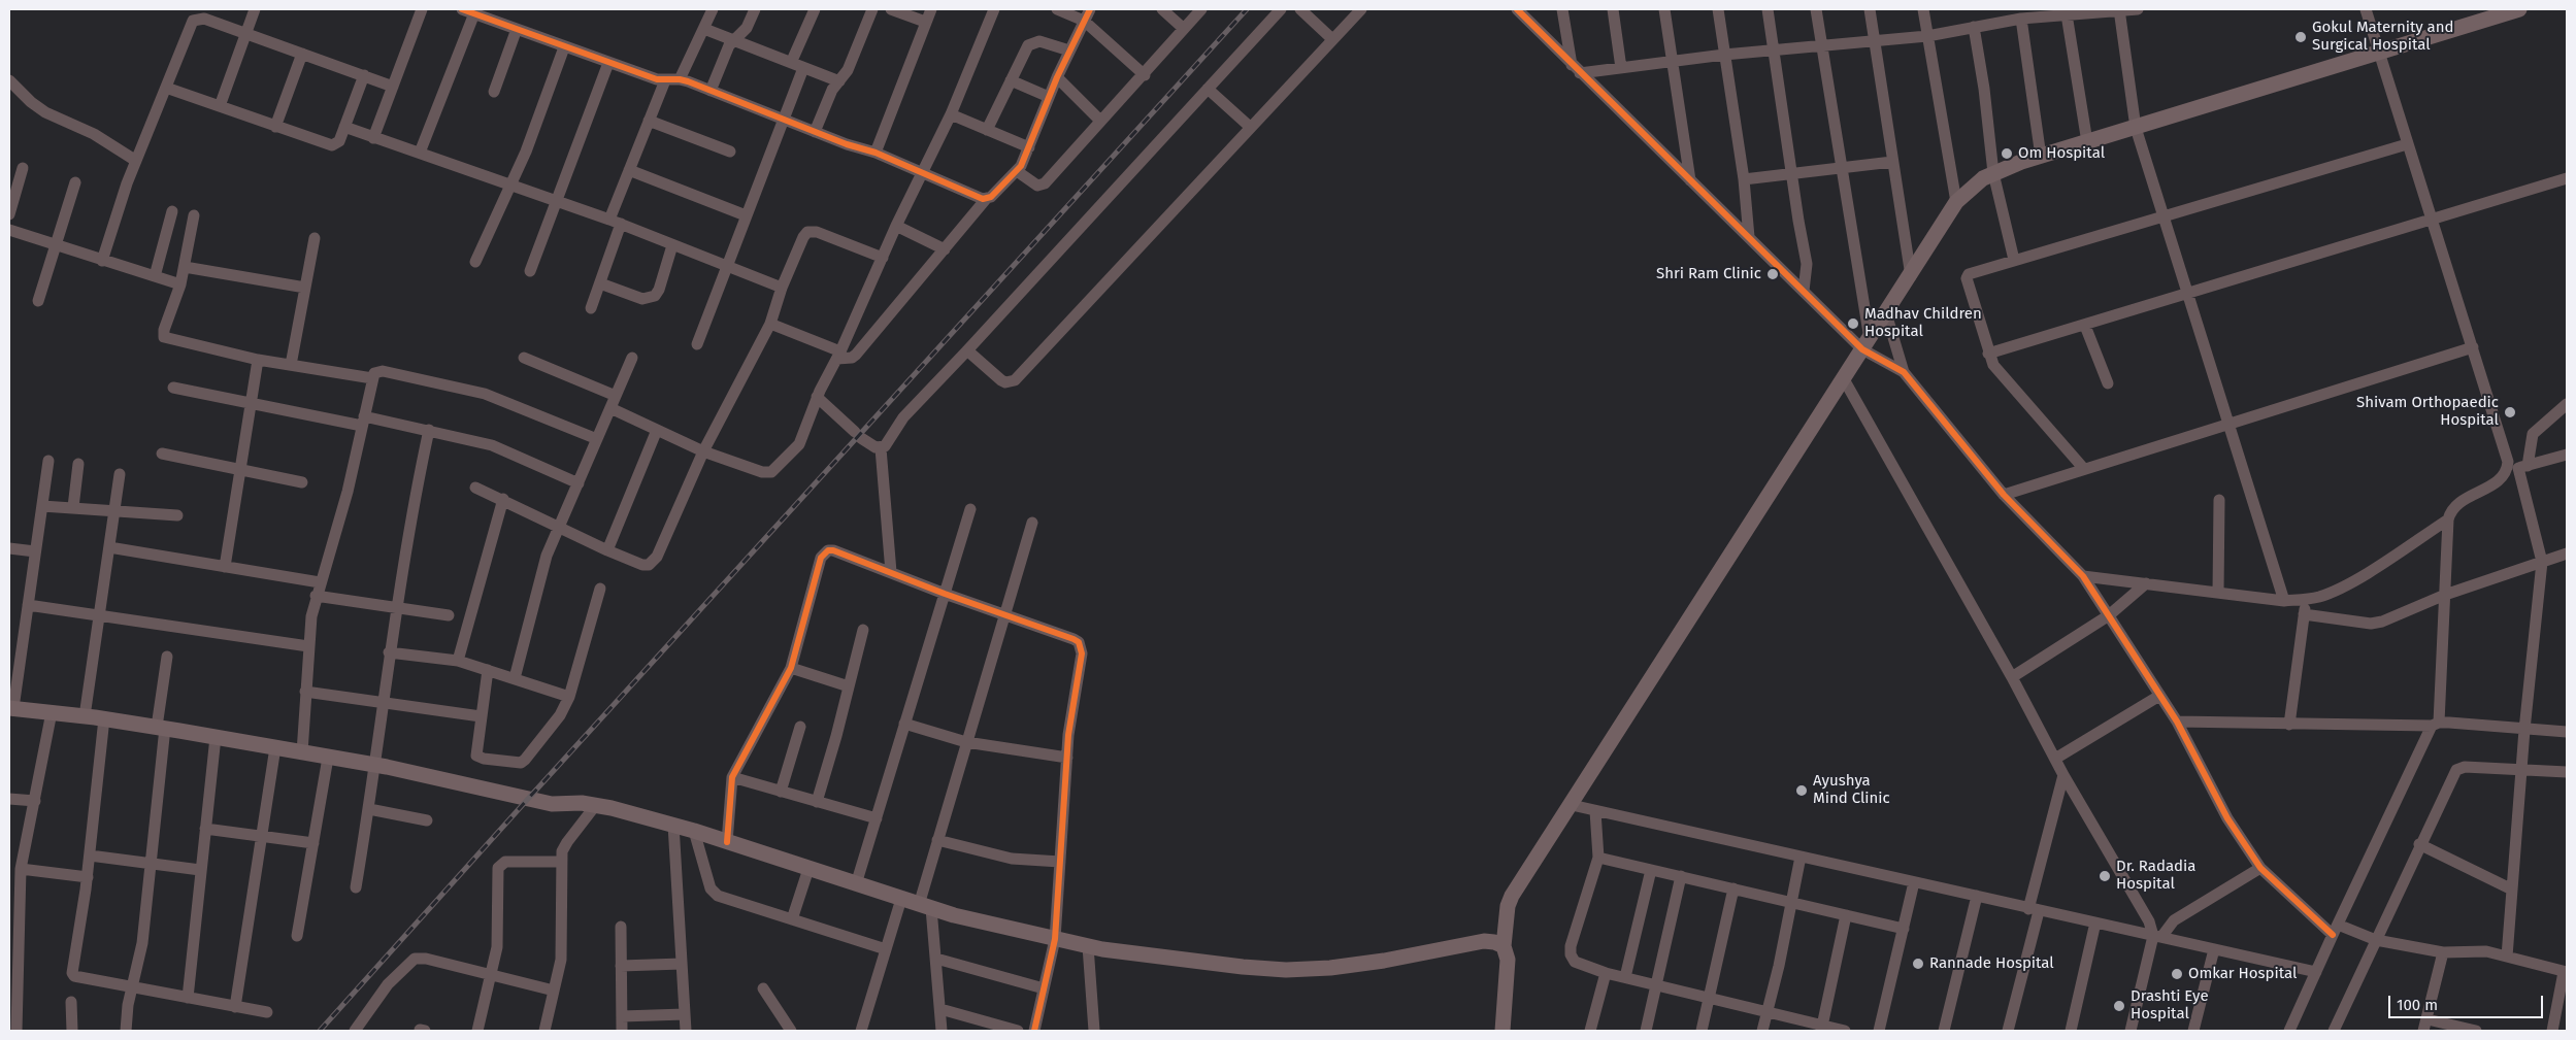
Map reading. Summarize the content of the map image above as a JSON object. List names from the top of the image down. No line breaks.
{"places":["Gokul Maternity and Surgical Hospital","Om Hospital","Shri Ram Clinic","Madhav Children Hospital","Shivam Orthopaedic Hospital","Ayushya Mind Clinic","Dr. Radadia Hospital","Rannade Hospital","Omkar Hospital","Drashti Eye Hospital"],"scale_bar":"100 m"}
